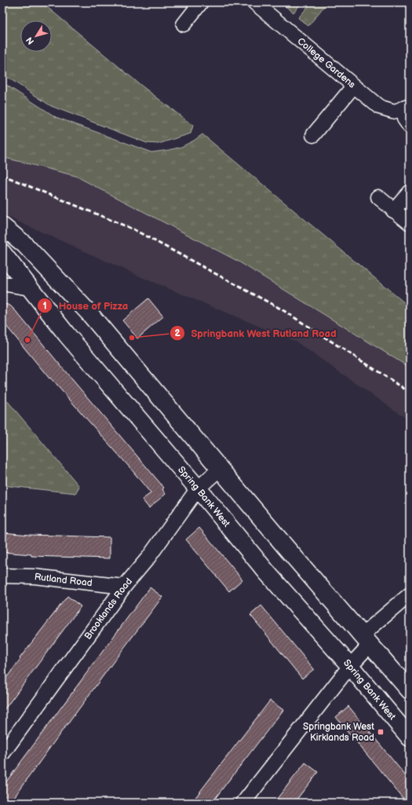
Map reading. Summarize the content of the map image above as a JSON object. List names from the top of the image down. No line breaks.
{"streets":{"street":["College Gardens","Spring Bank West","Rutland Road","Brooklands Road"]},"crossings":[["Spring Bank West","Brooklands Road"],["Rutland Road","Brooklands Road"]],"places":{"other":["Springbank West Rutland Road","House of Pizza"],"transit":["Springbank West Kirklands Road"]},"north":"bottom left"}
